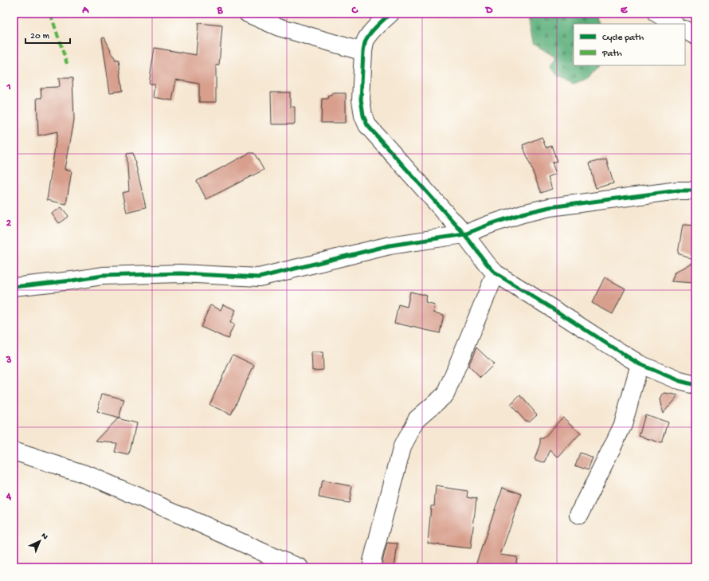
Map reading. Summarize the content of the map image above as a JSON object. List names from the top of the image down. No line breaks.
{"legend":["Cycle path","Path"],"scale_bar":"20 m","north":"top right","grid":{"columns":["A","B","C","D","E"],"rows":["1","2","3","4"]}}
